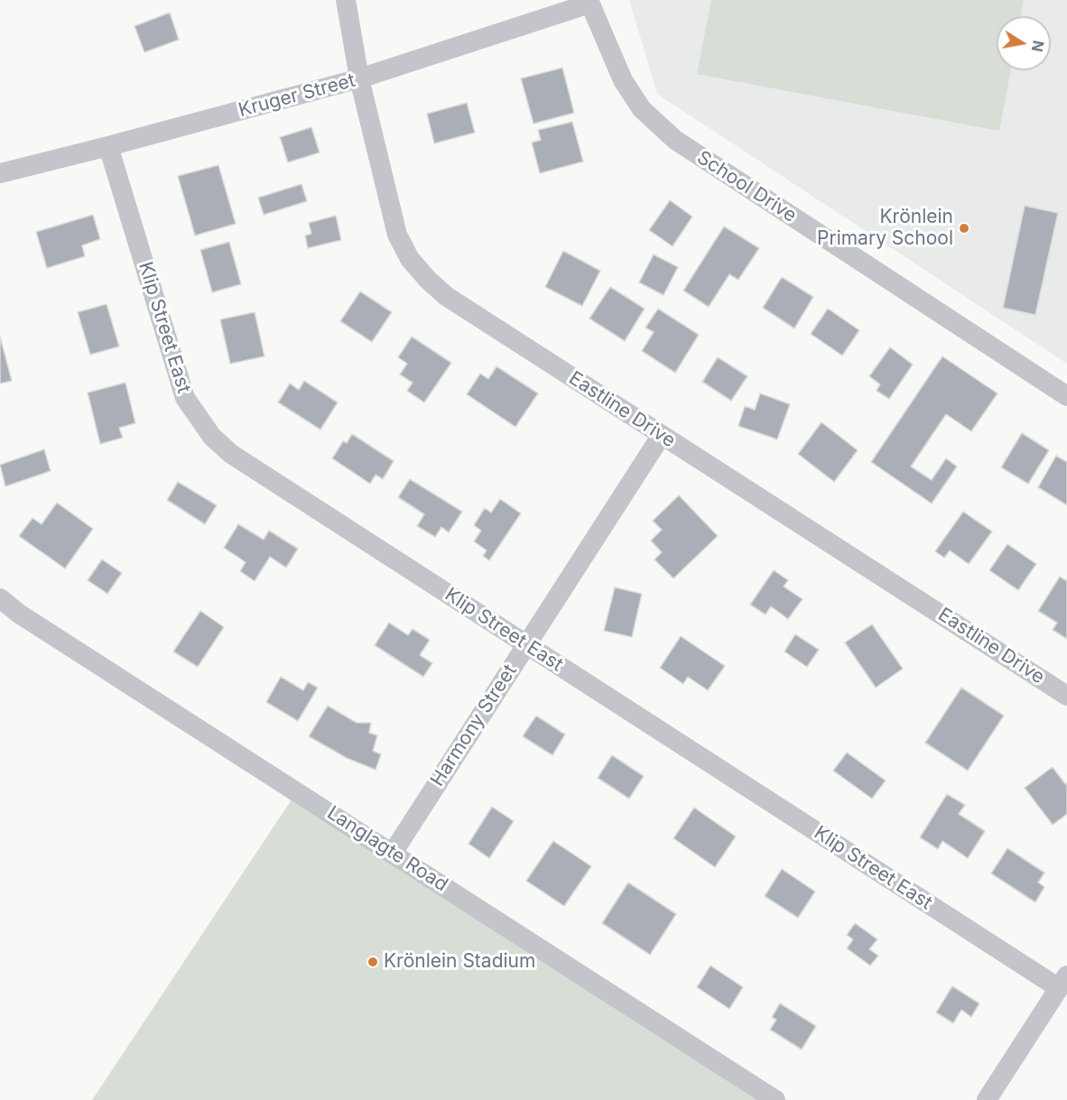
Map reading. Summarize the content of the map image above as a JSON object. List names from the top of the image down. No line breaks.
{"streets":{"street":["Kruger Street","School Drive","Klip Street East","Eastline Drive","Harmony Street","Langlagte Road"]},"crossings":[["Kruger Street","School Drive"],["Kruger Street","Klip Street East"],["Kruger Street","Eastline Drive"],["Klip Street East","Harmony Street"],["Eastline Drive","Harmony Street"],["Harmony Street","Langlagte Road"]],"places":["Krönlein Primary School","Krönlein Stadium"],"north":"right"}
